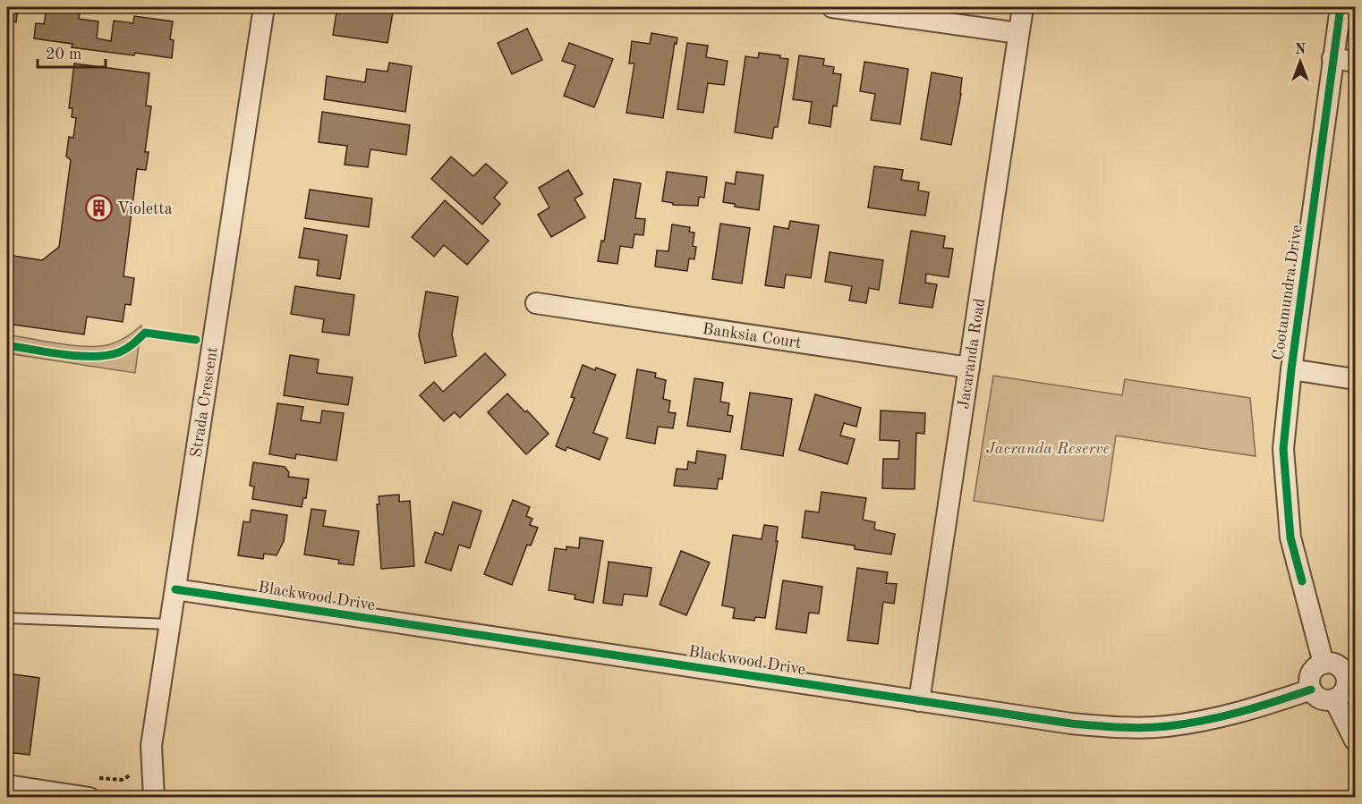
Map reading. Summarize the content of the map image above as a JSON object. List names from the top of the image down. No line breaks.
{"streets":{"street":["Cootamundra Drive","Banksia Court","Jacaranda Road","Strada Crescent","Blackwood Drive"]},"crossings":[["Cootamundra Drive","Blackwood Drive"],["Banksia Court","Jacaranda Road"],["Jacaranda Road","Blackwood Drive"],["Strada Crescent","Blackwood Drive"]],"parks":["Jacranda Reserve"],"places":{"building":["Violetta"]},"scale_bar":"20 m","north":"top"}
